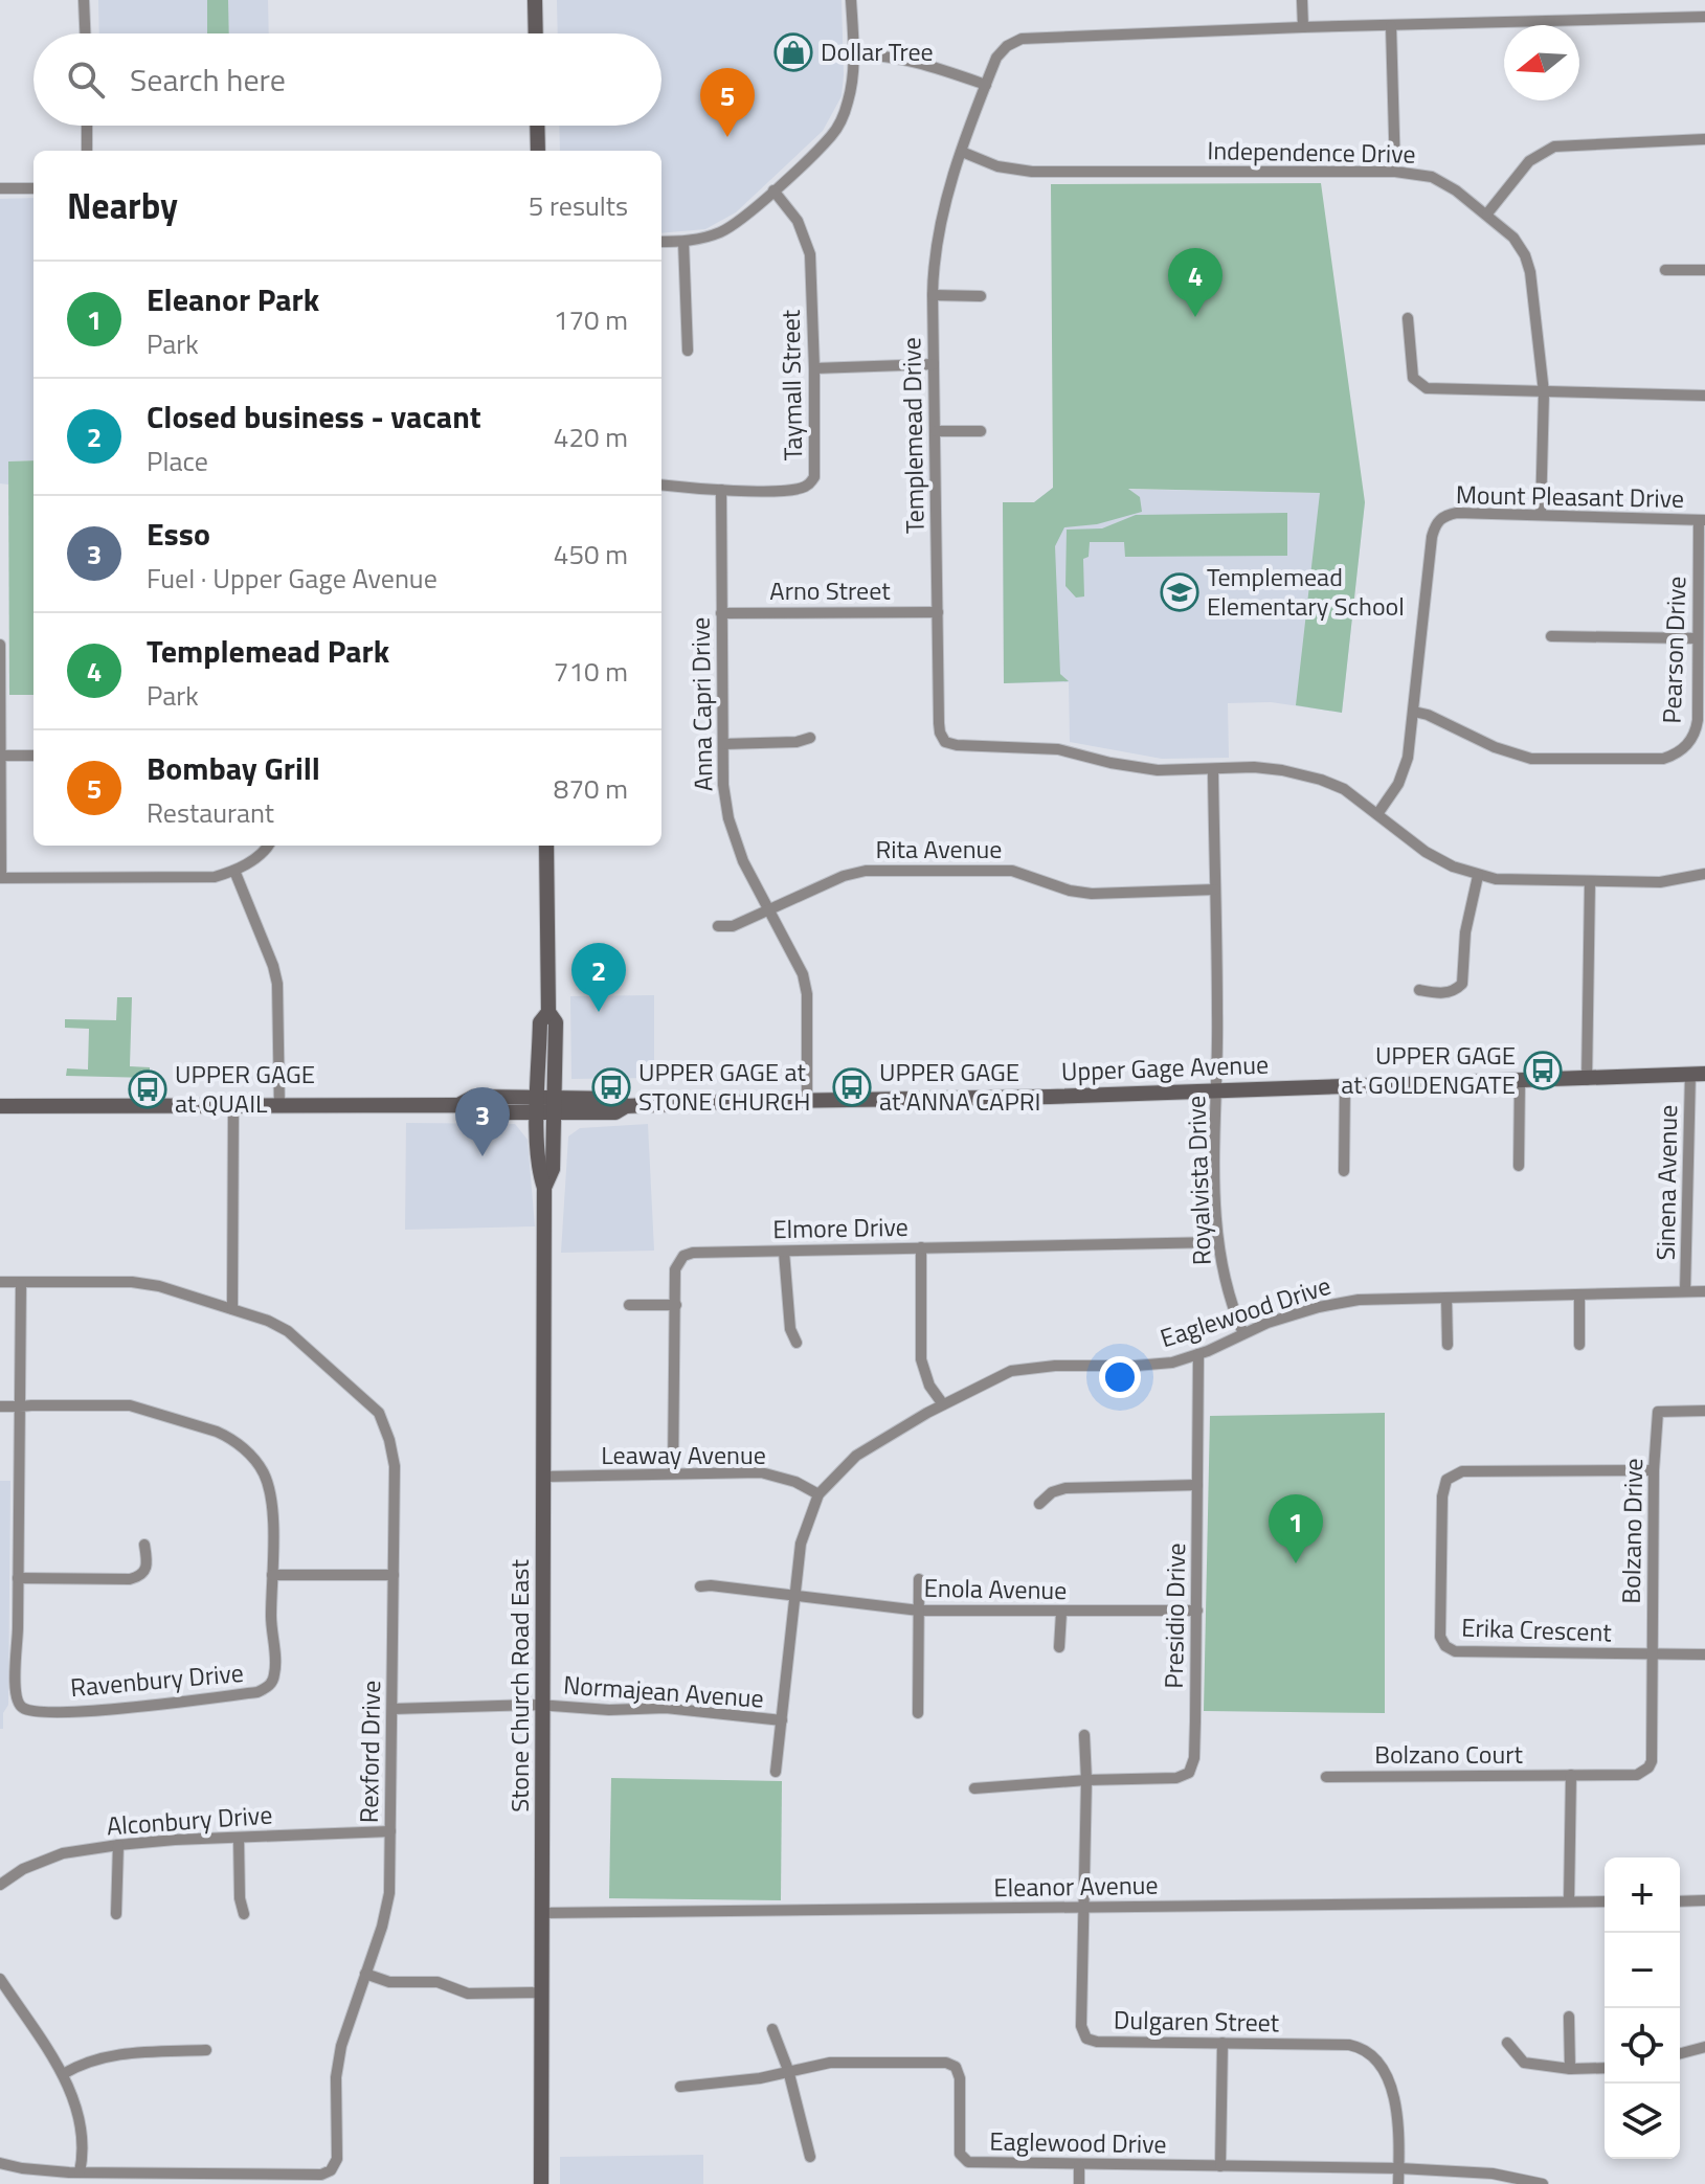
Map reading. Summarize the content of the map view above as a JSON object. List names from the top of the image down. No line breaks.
{"streets":{"main road":["Upper Gage Avenue","Stone Church Road East"],"street":["Independence Drive","Taymall Street","Templemead Drive","Mount Pleasant Drive","Arno Street","Pearson Drive","Anna Capri Drive","Rita Avenue","Royalvista Drive","Sinena Avenue","Elmore Drive","Eaglewood Drive","Leaway Avenue","Bolzano Drive","Enola Avenue","Presidio Drive","Erika Crescent","Ravenbury Drive","Normajean Avenue","Rexford Drive","Bolzano Court","Alconbury Drive","Eleanor Avenue","Dulgaren Street"]},"crossings":[["Independence Drive","Templemead Drive"],["Independence Drive","Mount Pleasant Drive"],["Taymall Street","Anna Capri Drive"],["Templemead Drive","Mount Pleasant Drive"],["Templemead Drive","Arno Street"],["Templemead Drive","Royalvista Drive"],["Mount Pleasant Drive","Pearson Drive"],["Arno Street","Anna Capri Drive"],["Anna Capri Drive","Rita Avenue"],["Anna Capri Drive","Upper Gage Avenue"],["Rita Avenue","Royalvista Drive"],["Upper Gage Avenue","Royalvista Drive"],["Upper Gage Avenue","Sinena Avenue"],["Upper Gage Avenue","Stone Church Road East"],["Royalvista Drive","Elmore Drive"],["Royalvista Drive","Eaglewood Drive"],["Sinena Avenue","Eaglewood Drive"],["Elmore Drive","Leaway Avenue"],["Eaglewood Drive","Leaway Avenue"],["Eaglewood Drive","Enola Avenue"],["Eaglewood Drive","Presidio Drive"],["Eaglewood Drive","Normajean Avenue"],["Eaglewood Drive","Dulgaren Street"],["Leaway Avenue","Stone Church Road East"],["Bolzano Drive","Erika Crescent"],["Bolzano Drive","Bolzano Court"],["Enola Avenue","Presidio Drive"],["Presidio Drive","Dulgaren Street"],["Ravenbury Drive","Rexford Drive"],["Stone Church Road East","Normajean Avenue"],["Stone Church Road East","Eleanor Avenue"],["Normajean Avenue","Rexford Drive"],["Rexford Drive","Alconbury Drive"],["Eleanor Avenue","Dulgaren Street"]],"places":{"shop":["Dollar Tree"],"school or university":["Templemead Elementary School"],"bus stop":["UPPER GAGE at GOLDENGATE","UPPER GAGE at STONE CHURCH","UPPER GAGE at ANNA CAPRI","UPPER GAGE at QUAIL"]},"north":"left","page":{"search":"Search here","pins":["5","4","2","3","1"],"heading":["Nearby","5 results"],"list":[{"mark":"1","name":"Eleanor Park","note":"Park","value":"170 m"},{"mark":"2","name":"Closed business - vacant","note":"Place","value":"420 m"},{"mark":"3","name":"Esso","note":"Fuel · Upper Gage Avenue","value":"450 m"},{"mark":"4","name":"Templemead Park","note":"Park","value":"710 m"},{"mark":"5","name":"Bombay Grill","note":"Restaurant","value":"870 m"}],"map_buttons":["+","−"]}}
